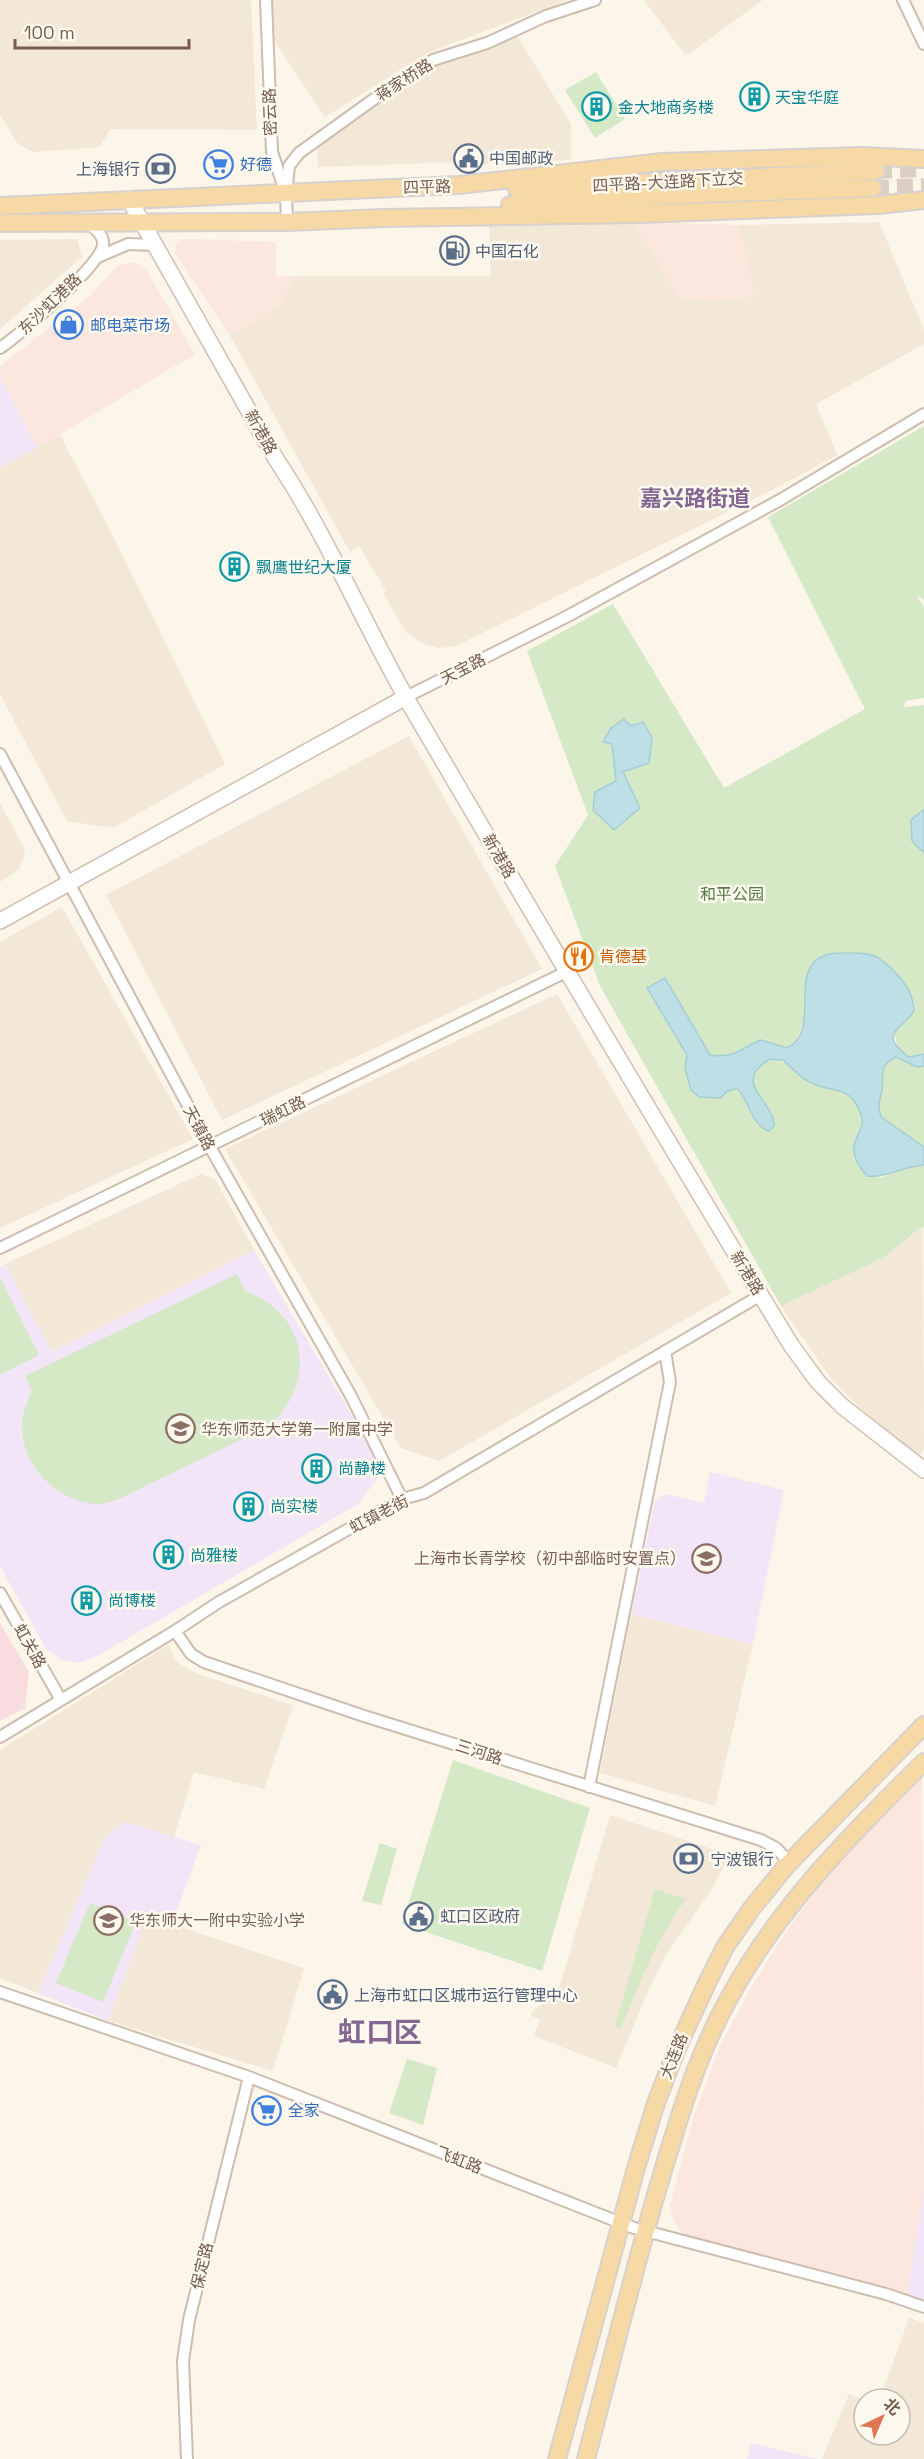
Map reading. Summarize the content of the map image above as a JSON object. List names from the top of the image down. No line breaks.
{"streets":{"main road":["四平路-大连路下立交","四平路","大连路"],"street":["蒋家桥路","密云路","东沙虹港路","新港路","天宝路","瑞虹路","天镇路","虹镇老街","虹关路","三河路","飞虹路","保定路"]},"crossings":[["蒋家桥路","密云路"],["蒋家桥路","四平路"],["密云路","四平路"],["四平路-大连路下立交","四平路"],["四平路","新港路"],["东沙虹港路","新港路"],["新港路","天宝路"],["新港路","瑞虹路"],["新港路","虹镇老街"],["天宝路","天镇路"],["瑞虹路","天镇路"],["天镇路","虹镇老街"],["虹镇老街","虹关路"],["虹镇老街","三河路"],["三河路","大连路"],["大连路","飞虹路"],["飞虹路","保定路"]],"districts":["嘉兴路街道","虹口区"],"parks":["和平公园"],"places":{"building":["天宝华庭","金大地商务楼","飘鹰世纪大厦","尚静楼","尚实楼","尚雅楼","尚博楼"],"public building":["中国邮政","虹口区政府","上海市虹口区城市运行管理中心"],"supermarket":["好德","全家"],"bank":["上海银行","宁波银行"],"fuel station":["中国石化"],"shop":["邮电菜市场"],"restaurant":["肯德基"],"school or university":["华东师范大学第一附属中学","上海市长青学校（初中部临时安置点）","华东师大一附中实验小学"]},"scale_bar":"100 m","north":"top right"}
